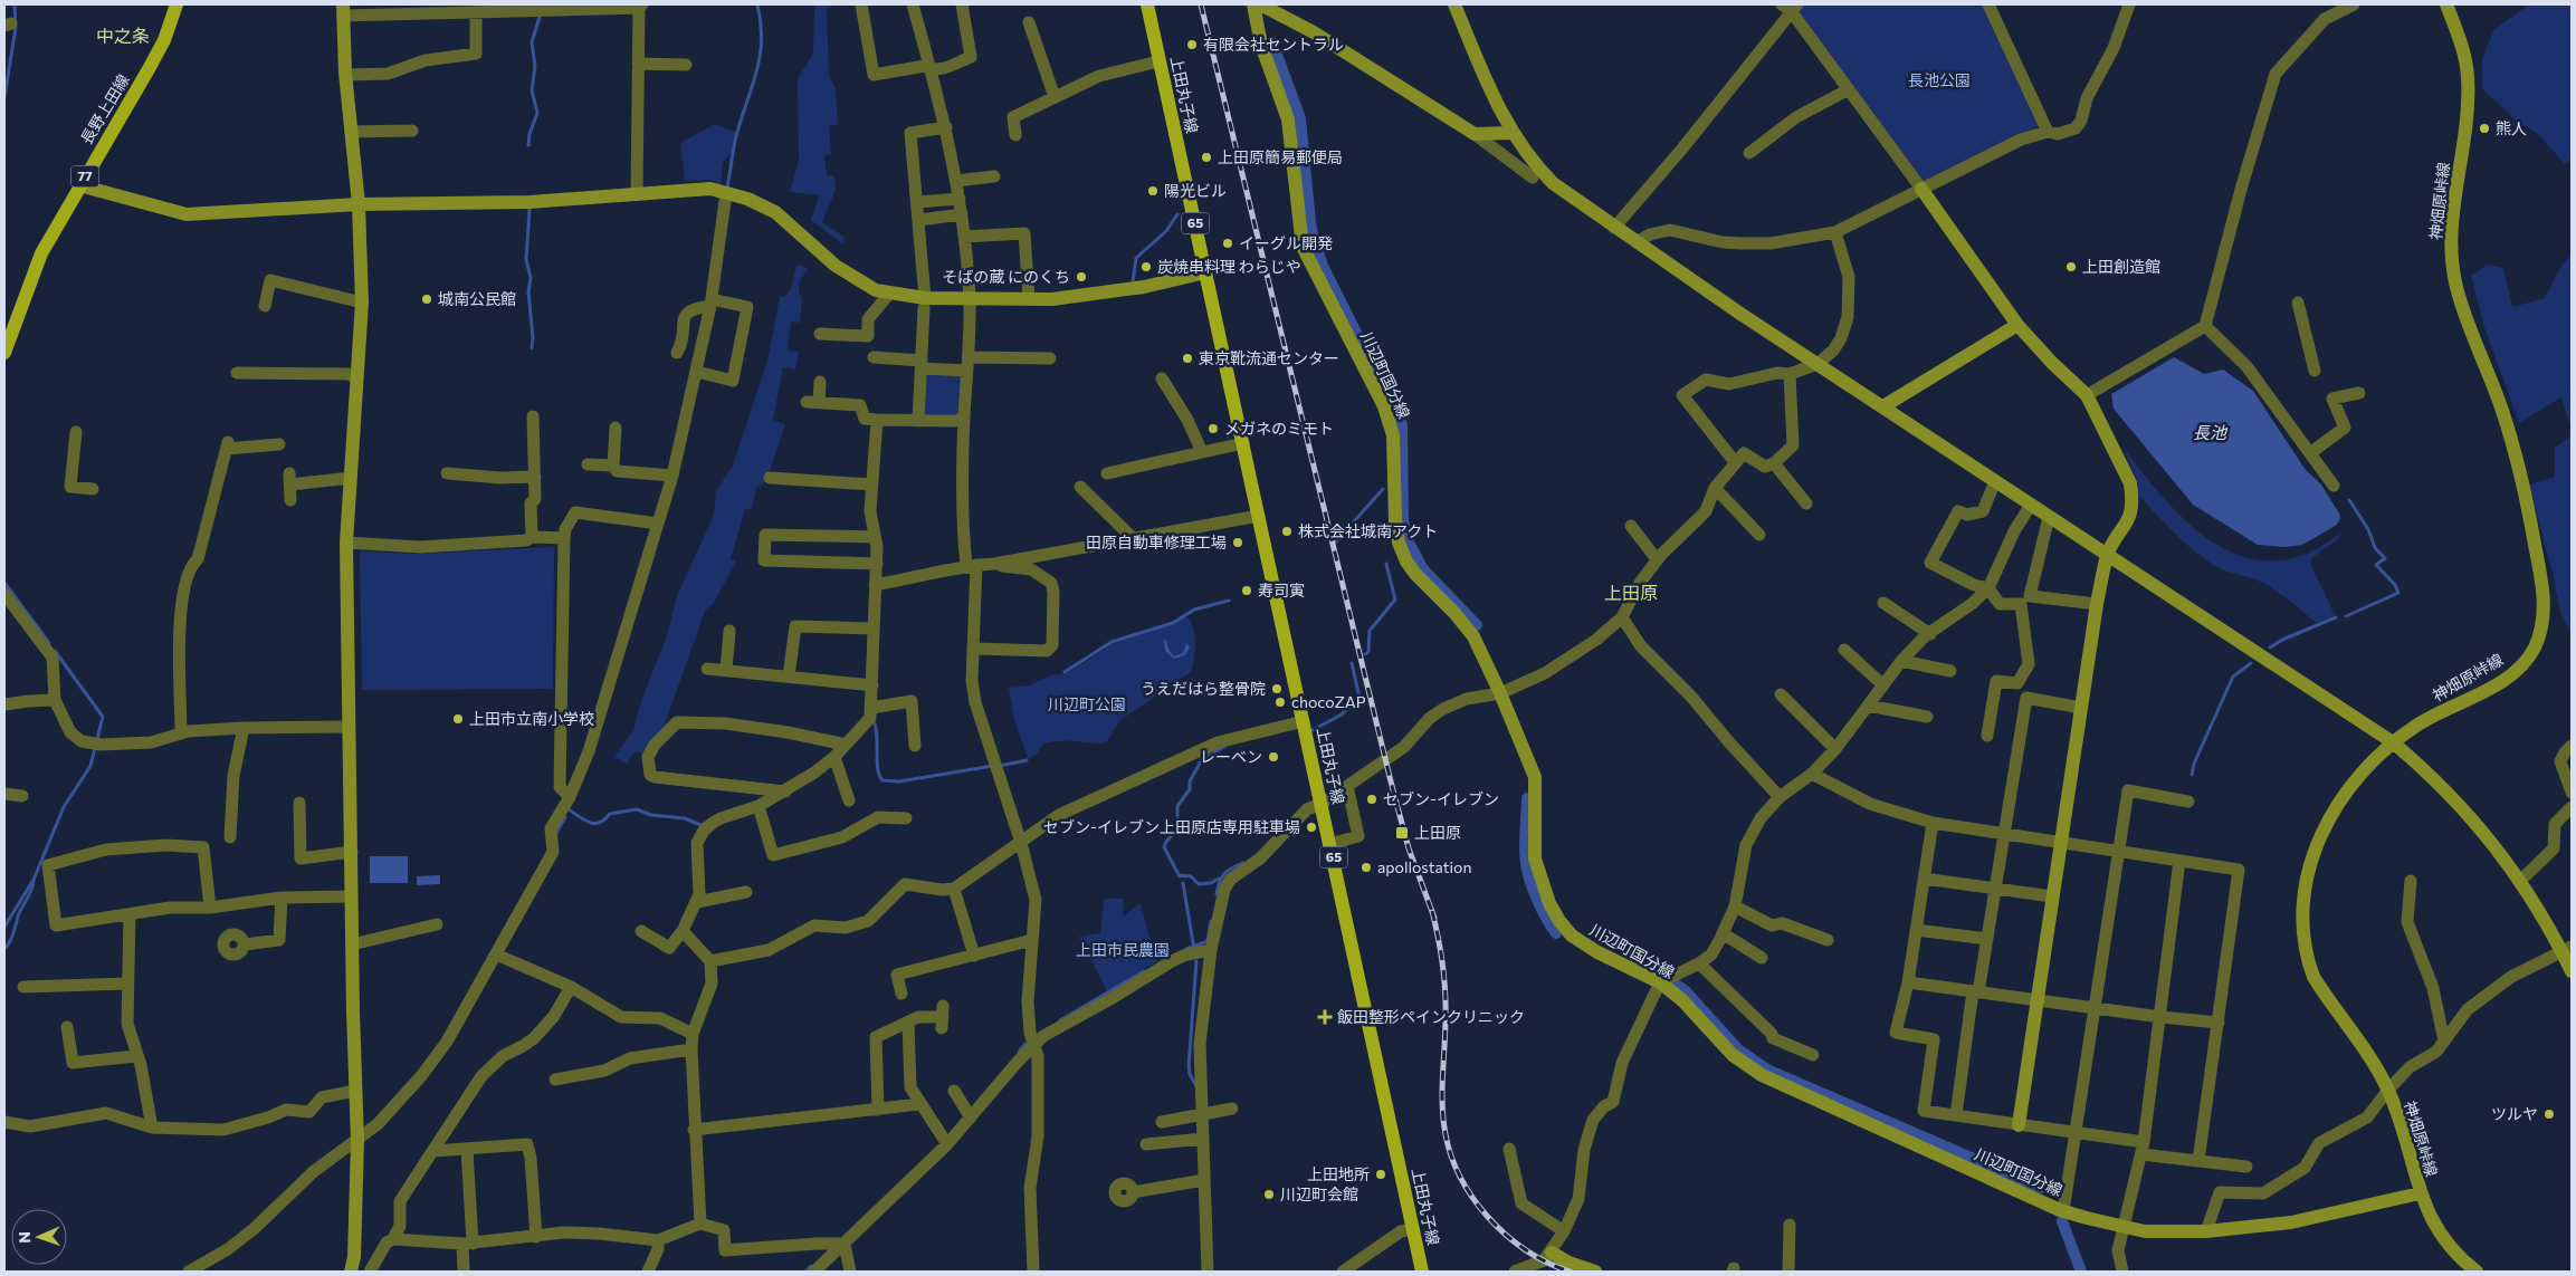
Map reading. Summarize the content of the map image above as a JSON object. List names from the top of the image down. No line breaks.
{"streets":{"main road":["上田丸子線","長野上田線","77","65"],"street":["神畑原峠線","川辺町国分線"]},"crossings":[["神畑原峠線","川辺町国分線"]],"districts":["中之条","上田原"],"water":["長池"],"parks":["長池公園","川辺町公園","上田市民農園"],"places":{"other":["有限会社セントラル","熊人","上田原簡易郵便局","陽光ビル","イーグル開発","炭焼串料理 わらじや","上田創造館","そばの蔵 にのくち","城南公民館","東京靴流通センター","メガネのミモト","株式会社城南アクト","田原自動車修理工場","寿司寅","うえだはら整骨院","chocoZAP","上田市立南小学校","レーベン","セブン-イレブン","セブン-イレブン上田原店専用駐車場","apollostation","ツルヤ","上田地所","川辺町会館"],"transit":["上田原"],"health":["飯田整形ペインクリニック"]},"north":"left"}
